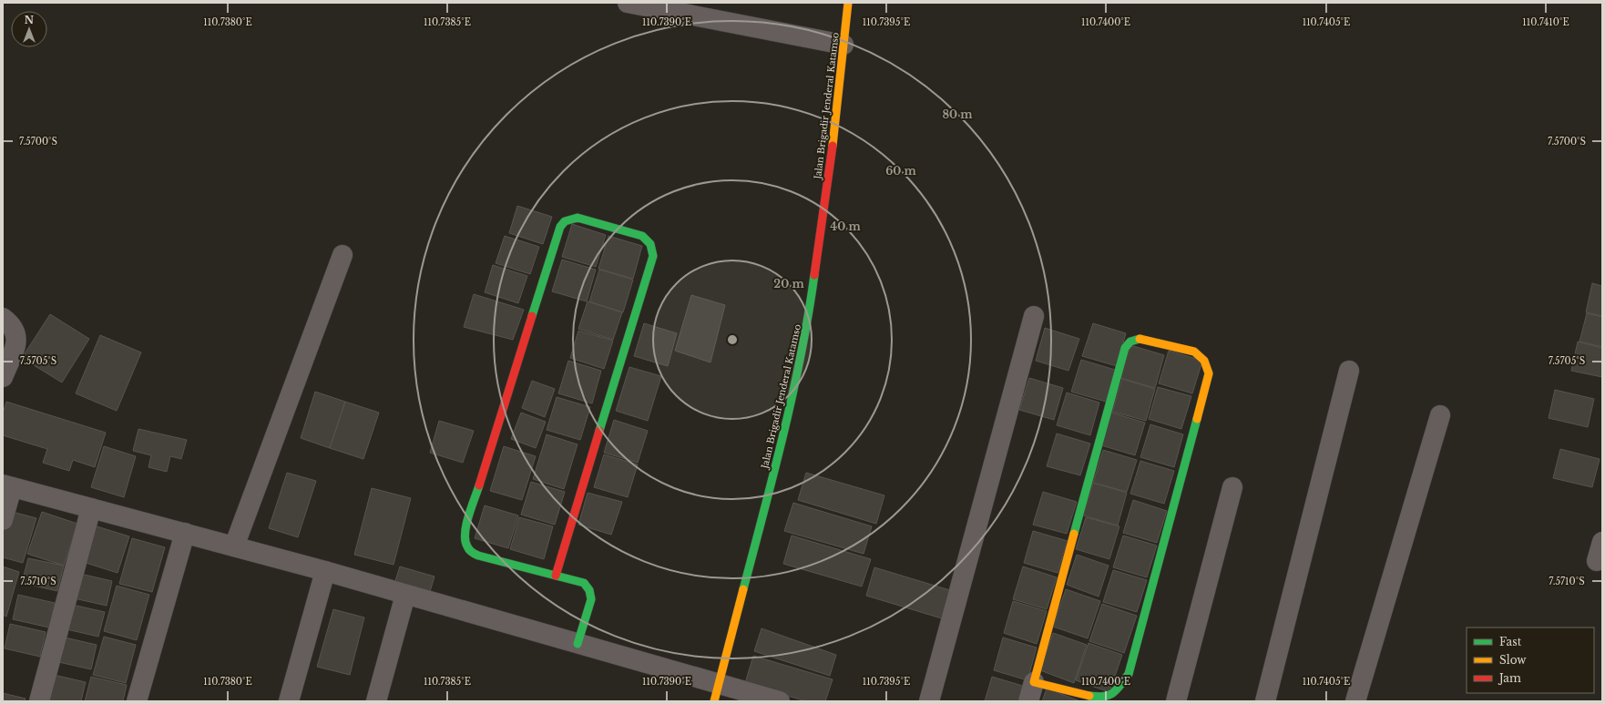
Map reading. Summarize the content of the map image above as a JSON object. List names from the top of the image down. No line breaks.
{"streets":{"street":["Jalan Brigadir Jenderal Katamso"]},"legend":["Fast","Slow","Jam"],"north":"top","coordinates":["110.7380°E","110.7385°E","110.7390°E","110.7395°E","110.7400°E","110.7405°E","110.7410°E","7.5700°S","7.5705°S","7.5710°S"],"rings":["80 m","60 m","40 m","20 m"]}
